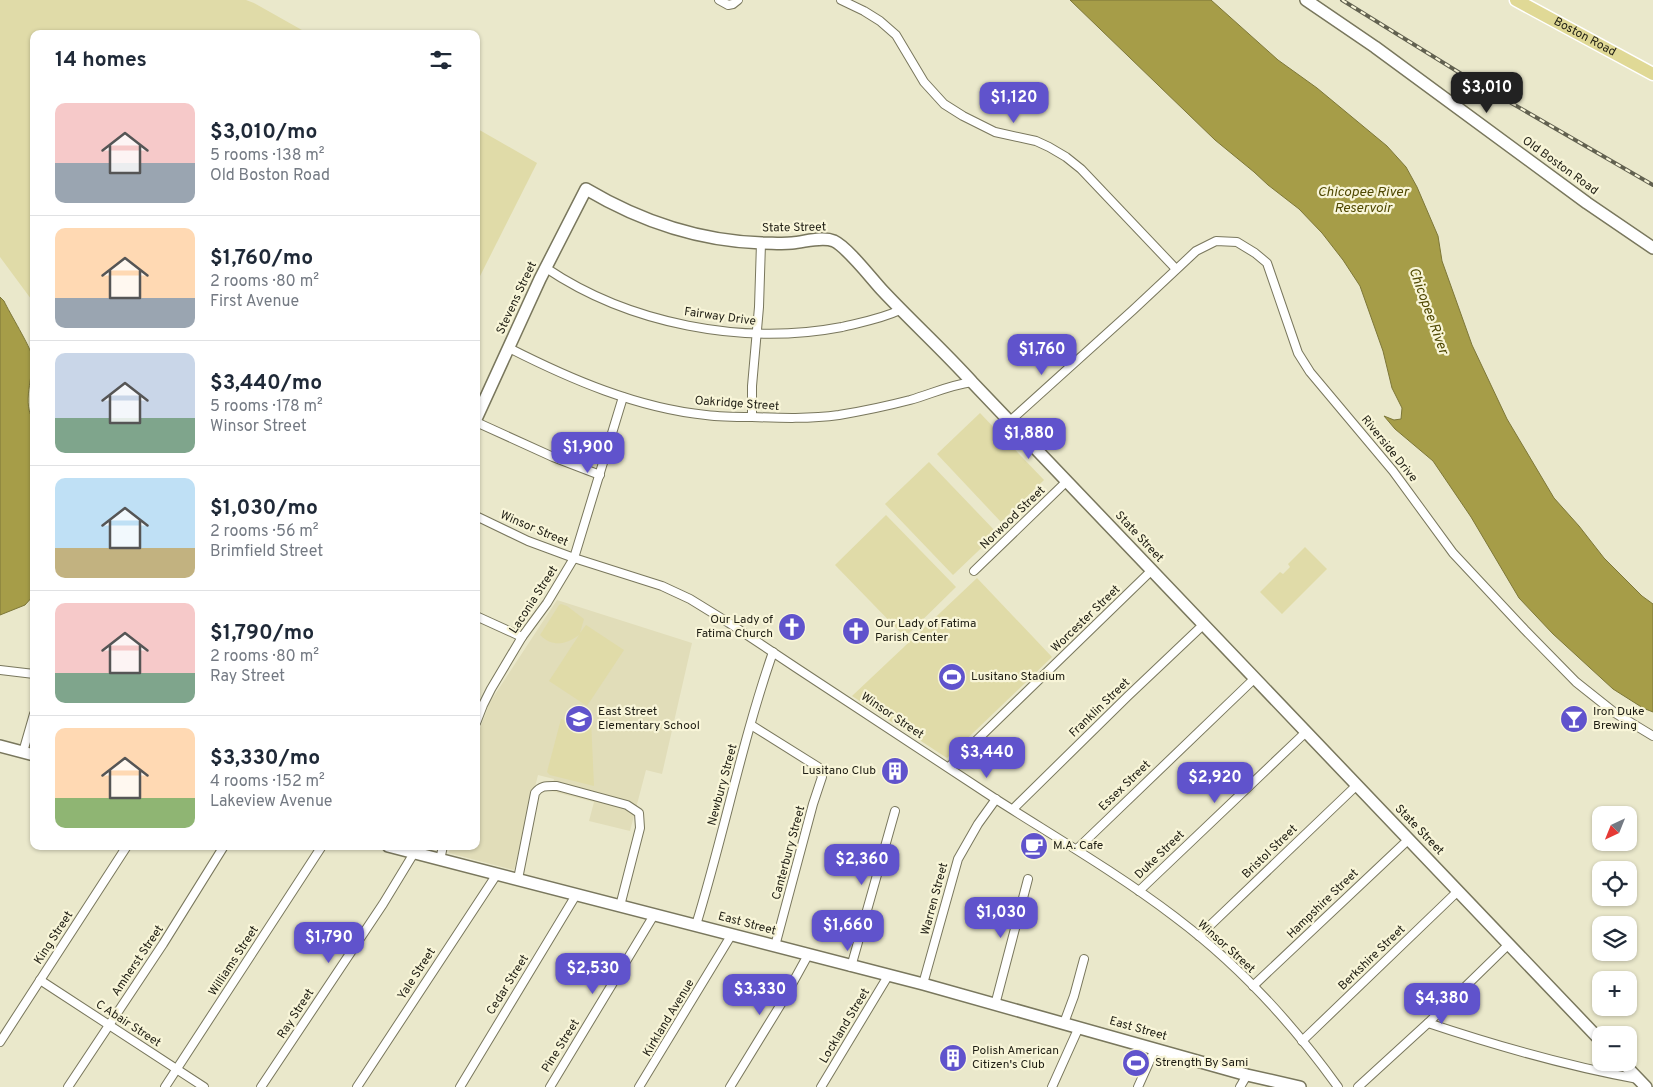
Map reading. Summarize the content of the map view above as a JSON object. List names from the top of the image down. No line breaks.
{"streets":{"main road":["Boston Road"],"street":["Old Boston Road","State Street","Stevens Street","Fairway Drive","Oakridge Street","Riverside Drive","Norwood Street","Winsor Street","Laconia Street","Worcester Street","Franklin Street","Newbury Street","Essex Street","Bristol Street","Canterbury Street","Duke Street","Warren Street","Hampshire Street","East Street","King Street","Berkshire Street","Amherst Street","Williams Street","Yale Street","Cedar Street","Ray Street","Kirkland Avenue","C Abair Street","Lockland Street","Pine Street"]},"crossings":[["State Street","Stevens Street"],["State Street","Fairway Drive"],["State Street","Oakridge Street"],["State Street","Riverside Drive"],["State Street","Norwood Street"],["State Street","Worcester Street"],["State Street","Franklin Street"],["State Street","Essex Street"],["State Street","Bristol Street"],["State Street","Duke Street"],["State Street","Hampshire Street"],["State Street","Berkshire Street"],["Stevens Street","Fairway Drive"],["Stevens Street","Oakridge Street"],["Oakridge Street","Laconia Street"],["Winsor Street","Laconia Street"],["Winsor Street","Worcester Street"],["Winsor Street","Franklin Street"],["Winsor Street","Newbury Street"],["Winsor Street","Essex Street"],["Winsor Street","Bristol Street"],["Winsor Street","Duke Street"],["Winsor Street","Warren Street"],["Winsor Street","Hampshire Street"],["Winsor Street","Berkshire Street"],["Newbury Street","Canterbury Street"],["Newbury Street","East Street"],["Canterbury Street","East Street"],["Warren Street","East Street"],["East Street","Yale Street"],["East Street","Cedar Street"],["East Street","Ray Street"],["East Street","Kirkland Avenue"],["East Street","Lockland Street"],["East Street","Pine Street"],["King Street","C Abair Street"],["Amherst Street","C Abair Street"],["Williams Street","C Abair Street"]],"water":["Chicopee River Reservoir","Chicopee River"],"places":{"church":["Our Lady of Fatima Church","Our Lady of Fatima Parish Center"],"sports":["Lusitano Stadium","Strength By Sami"],"school or university":["East Street Elementary School"],"bar":["Iron Duke Brewing"],"building":["Lusitano Club","Polish American Citizen's Club"],"cafe":["M.A. Cafe"]},"north":"bottom left","page":{"heading":"14 homes","price":["$3,010","$1,120","$1,760","$1,880","$1,900","$3,440","$2,920","$2,360","$1,030","$1,660","$1,790","$2,530","$3,330","$4,380"],"list":[{"name":"$3,010/mo","note":"5 rooms · 138 m² · Old Boston Road"},{"name":"$1,760/mo","note":"2 rooms · 80 m² · First Avenue"},{"name":"$3,440/mo","note":"5 rooms · 178 m² · Winsor Street"},{"name":"$1,030/mo","note":"2 rooms · 56 m² · Brimfield Street"},{"name":"$1,790/mo","note":"2 rooms · 80 m² · Ray Street"},{"name":"$3,330/mo","note":"4 rooms · 152 m² · Lakeview Avenue"}],"map_buttons":["+","−"]}}
